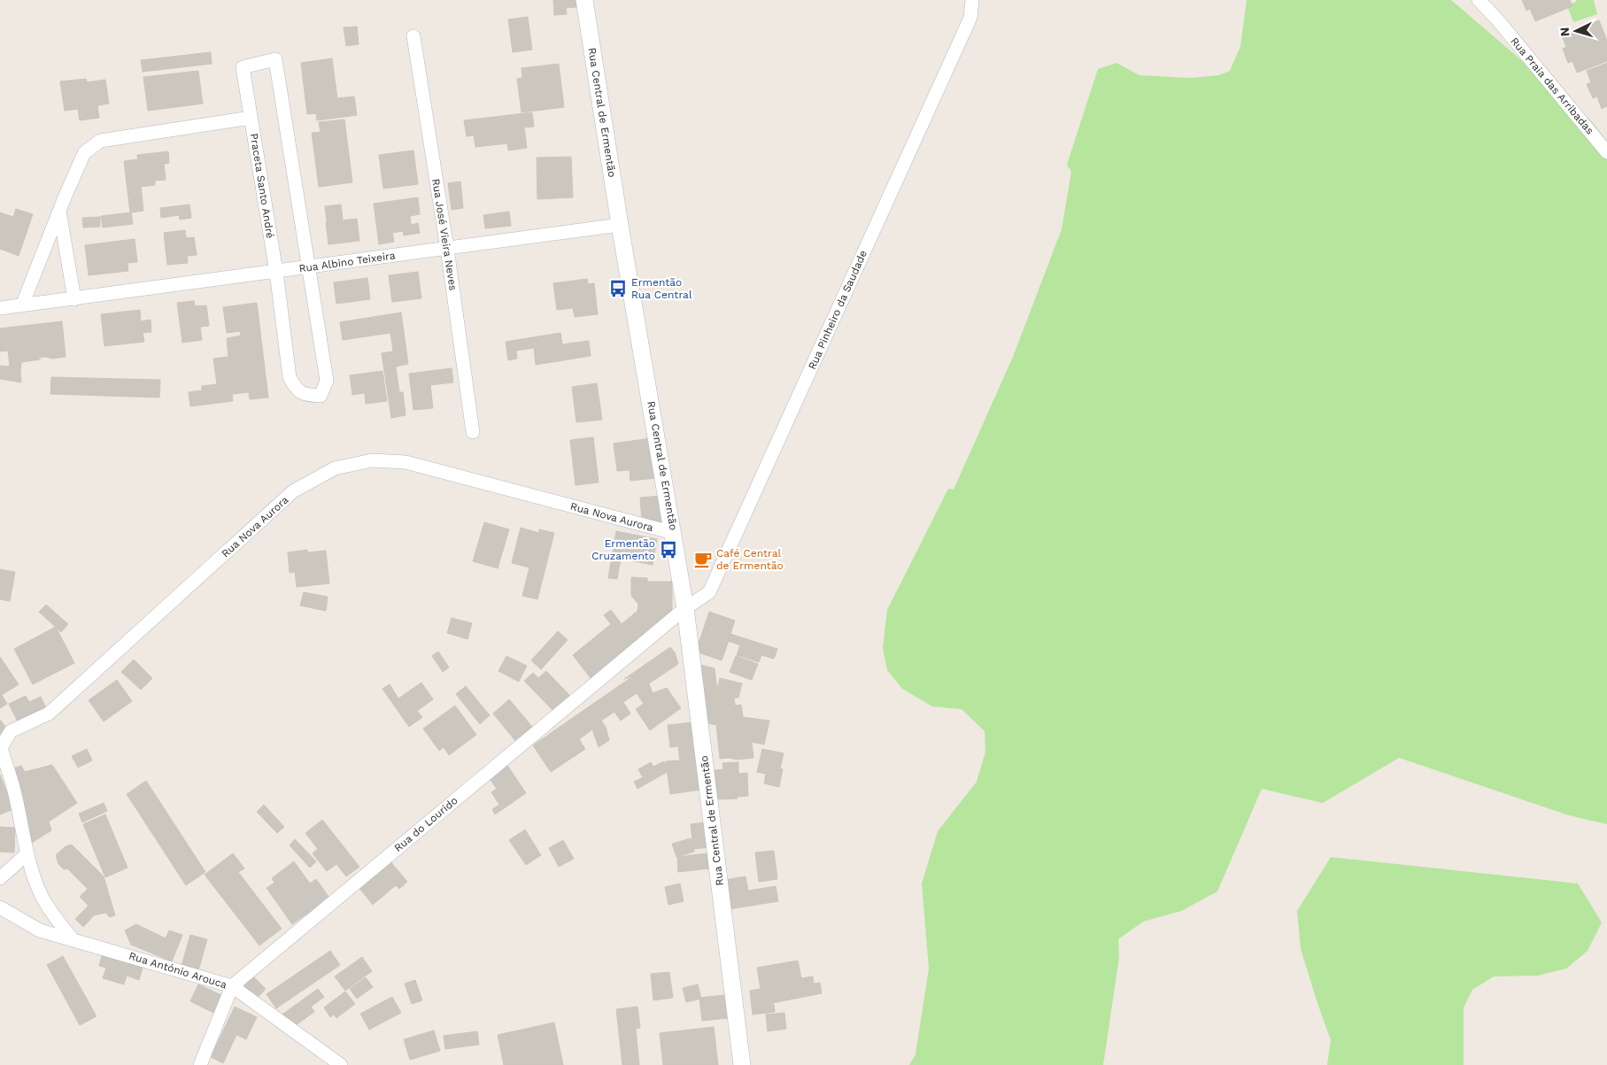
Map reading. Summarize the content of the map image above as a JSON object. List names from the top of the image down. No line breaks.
{"streets":{"street":["Rua Praia das Arribadas","Rua Central de Ermentão","Praceta Santo André","Rua José Vieira Neves","Rua Albino Teixeira","Rua Pinheiro da Saudade","Rua Nova Aurora","Rua do Lourido","Rua António Arouca"]},"crossings":[["Rua Central de Ermentão","Rua Albino Teixeira"],["Rua Central de Ermentão","Rua Pinheiro da Saudade"],["Rua Central de Ermentão","Rua Nova Aurora"],["Rua Central de Ermentão","Rua do Lourido"],["Praceta Santo André","Rua Albino Teixeira"],["Rua José Vieira Neves","Rua Albino Teixeira"],["Rua Pinheiro da Saudade","Rua do Lourido"],["Rua Nova Aurora","Rua António Arouca"],["Rua do Lourido","Rua António Arouca"]],"places":{"bus stop":["Ermentão Rua Central","Ermentão Cruzamento"],"cafe":["Café Central de Ermentão"]},"north":"left"}
